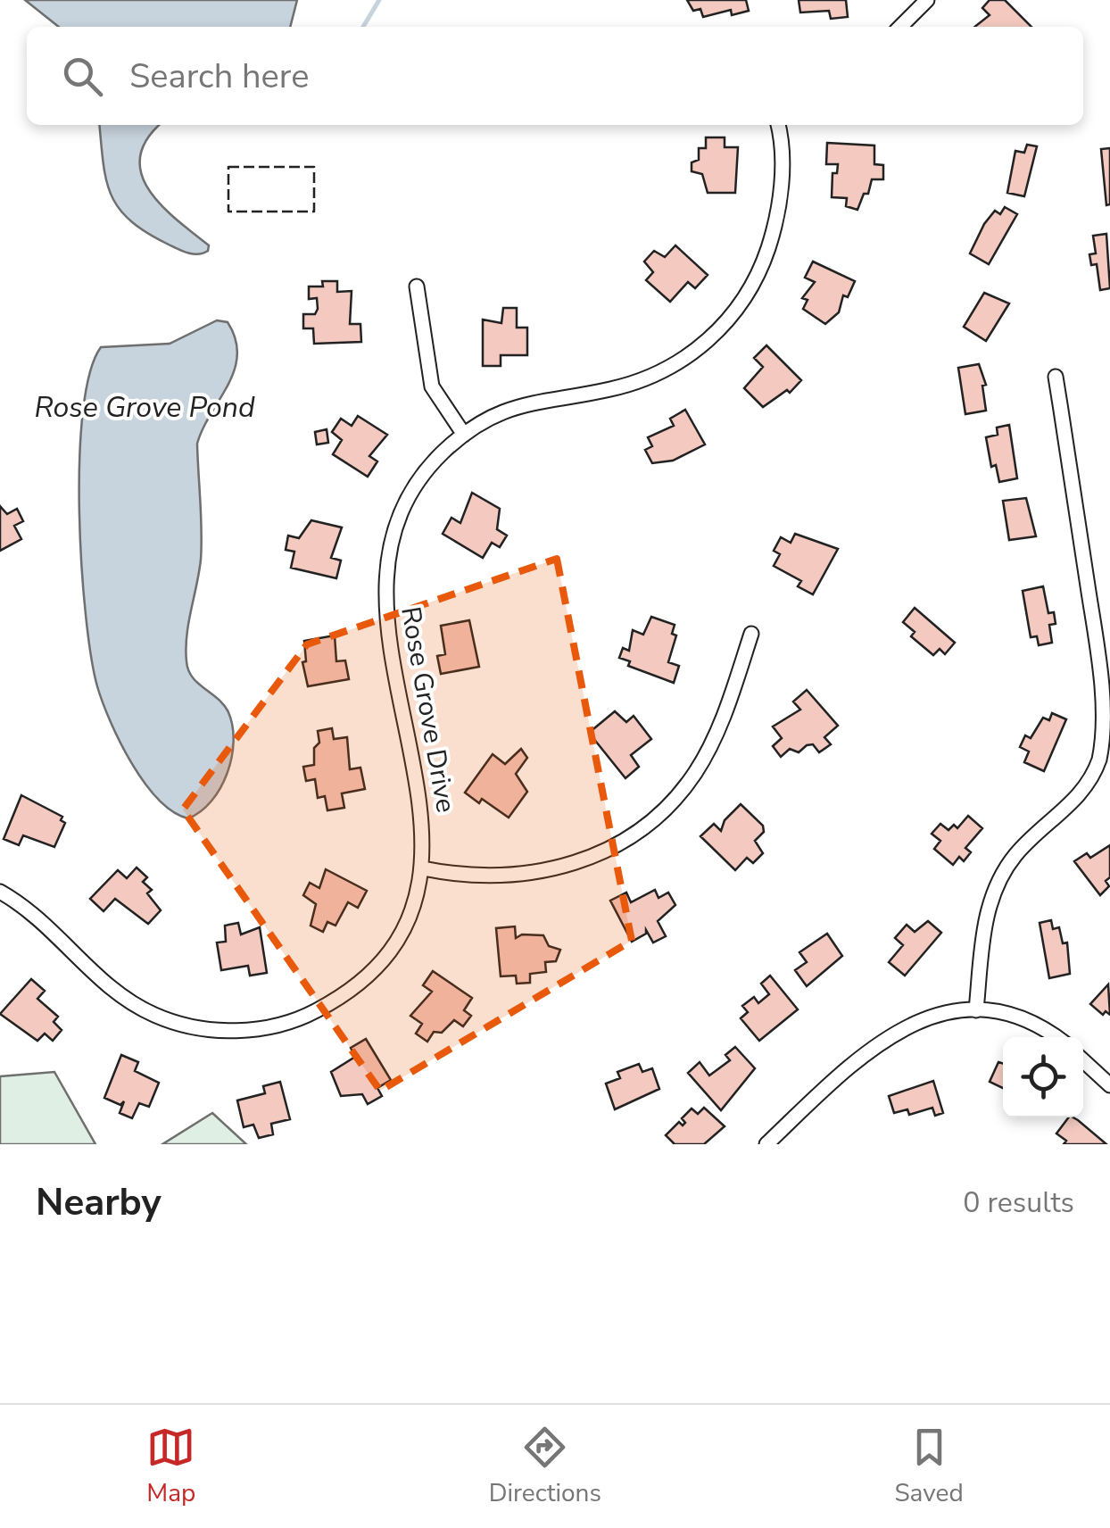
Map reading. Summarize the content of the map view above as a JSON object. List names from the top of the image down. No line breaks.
{"streets":{"street":["Rose Grove Drive"]},"water":["Rose Grove Pond"],"page":{"search":"Search here","heading":["Nearby","0 results"],"nav":["Map","Directions","Saved"]}}
